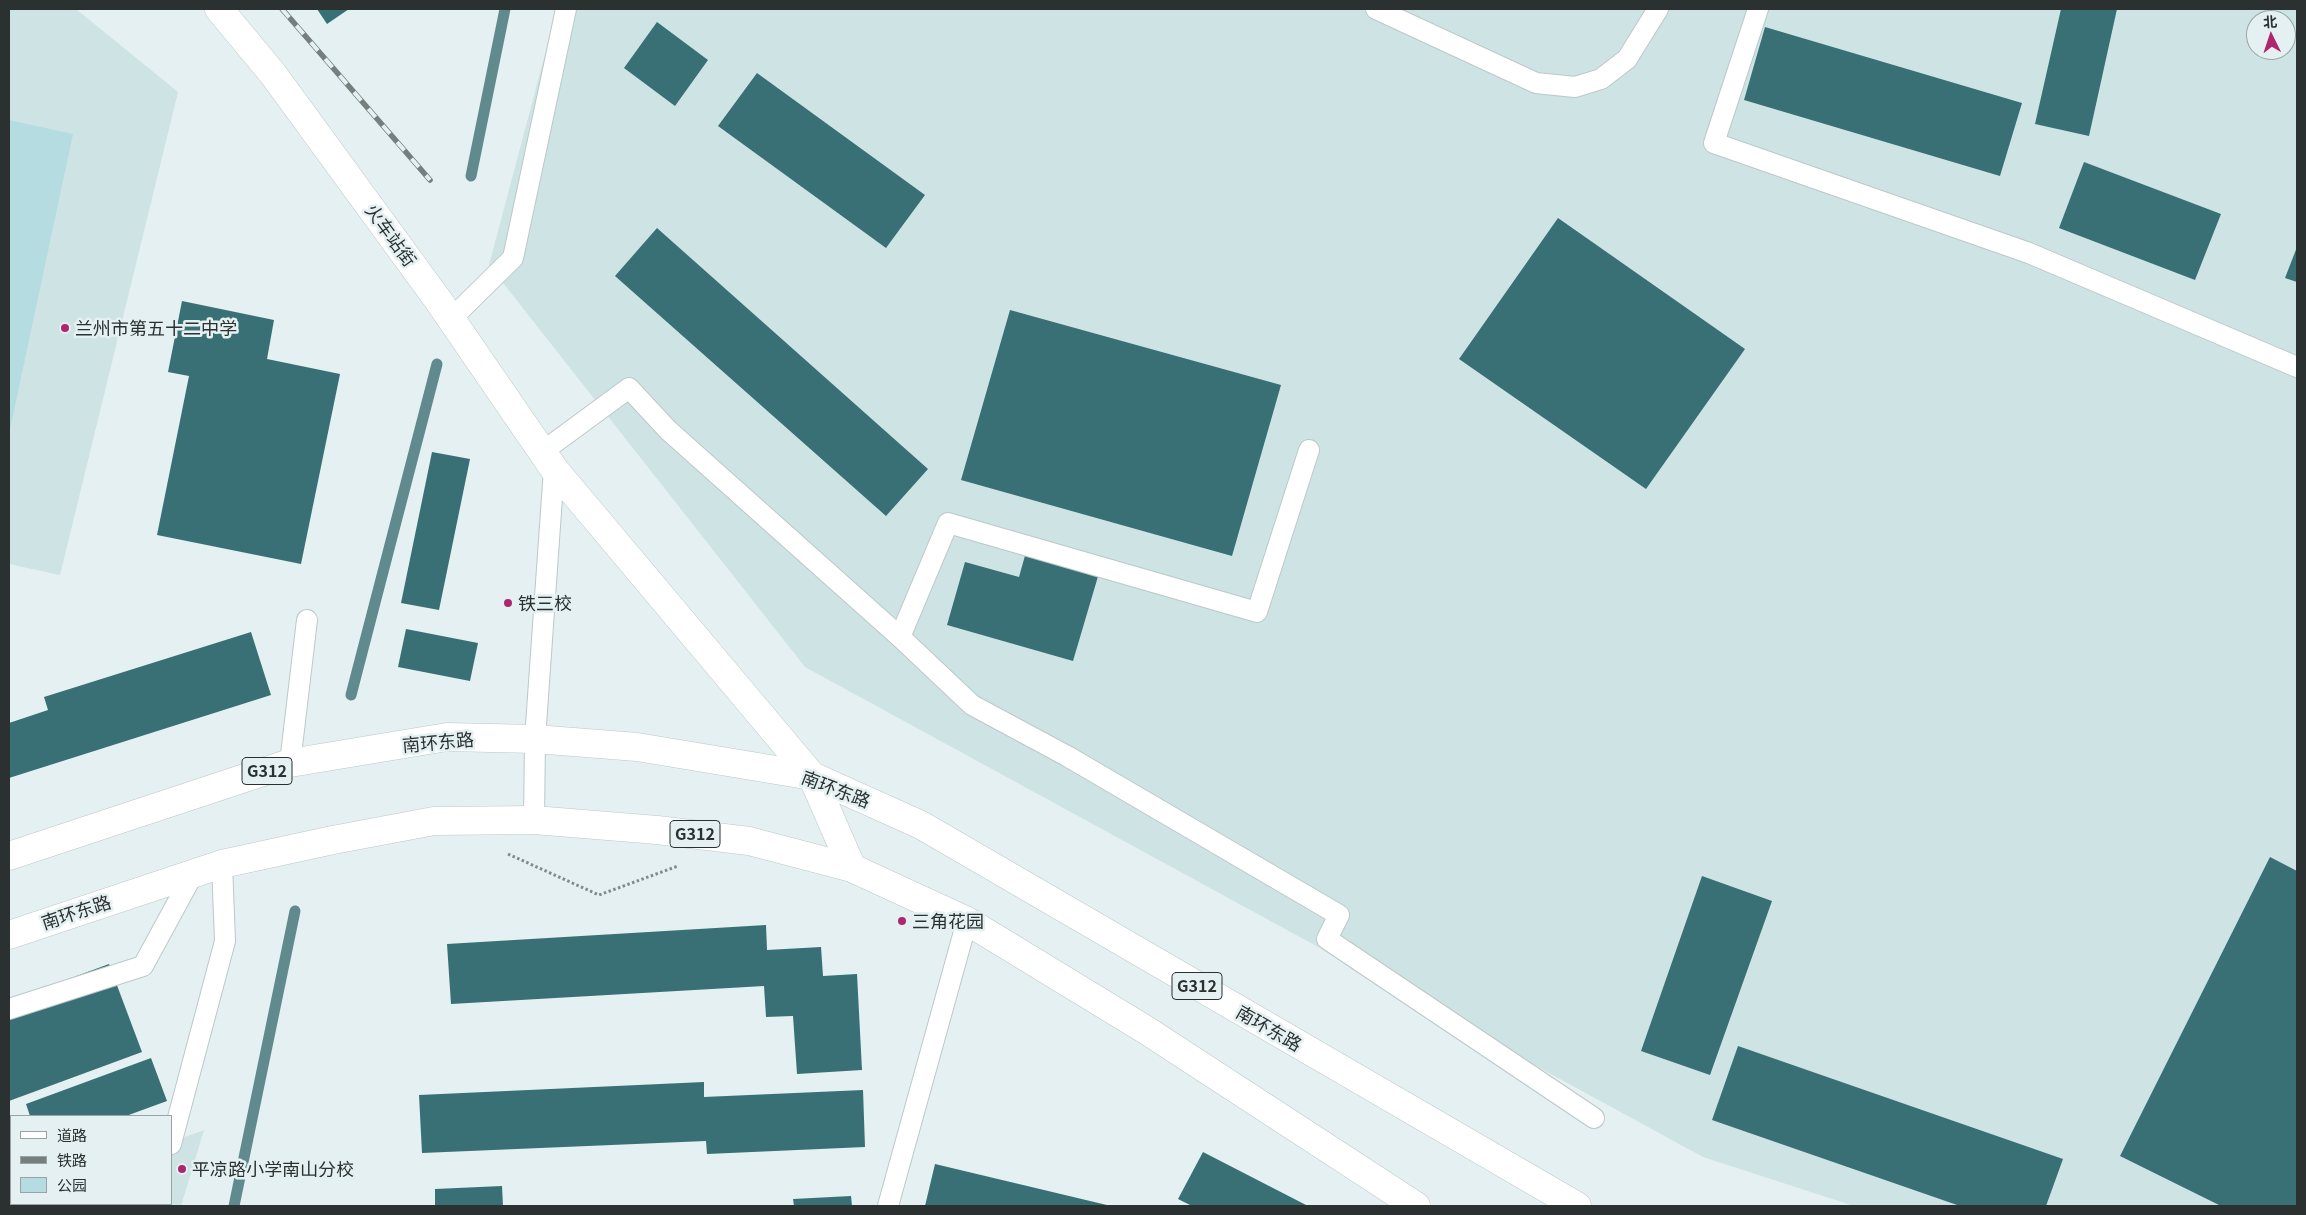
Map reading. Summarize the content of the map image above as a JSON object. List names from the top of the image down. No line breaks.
{"streets":{"main road":["火车站街","南环东路","G312"]},"crossings":[["火车站街","南环东路"]],"places":["兰州市第五十二中学","铁三校","三角花园","平凉路小学南山分校"],"legend":["道路","铁路","公园"],"north":"top"}
